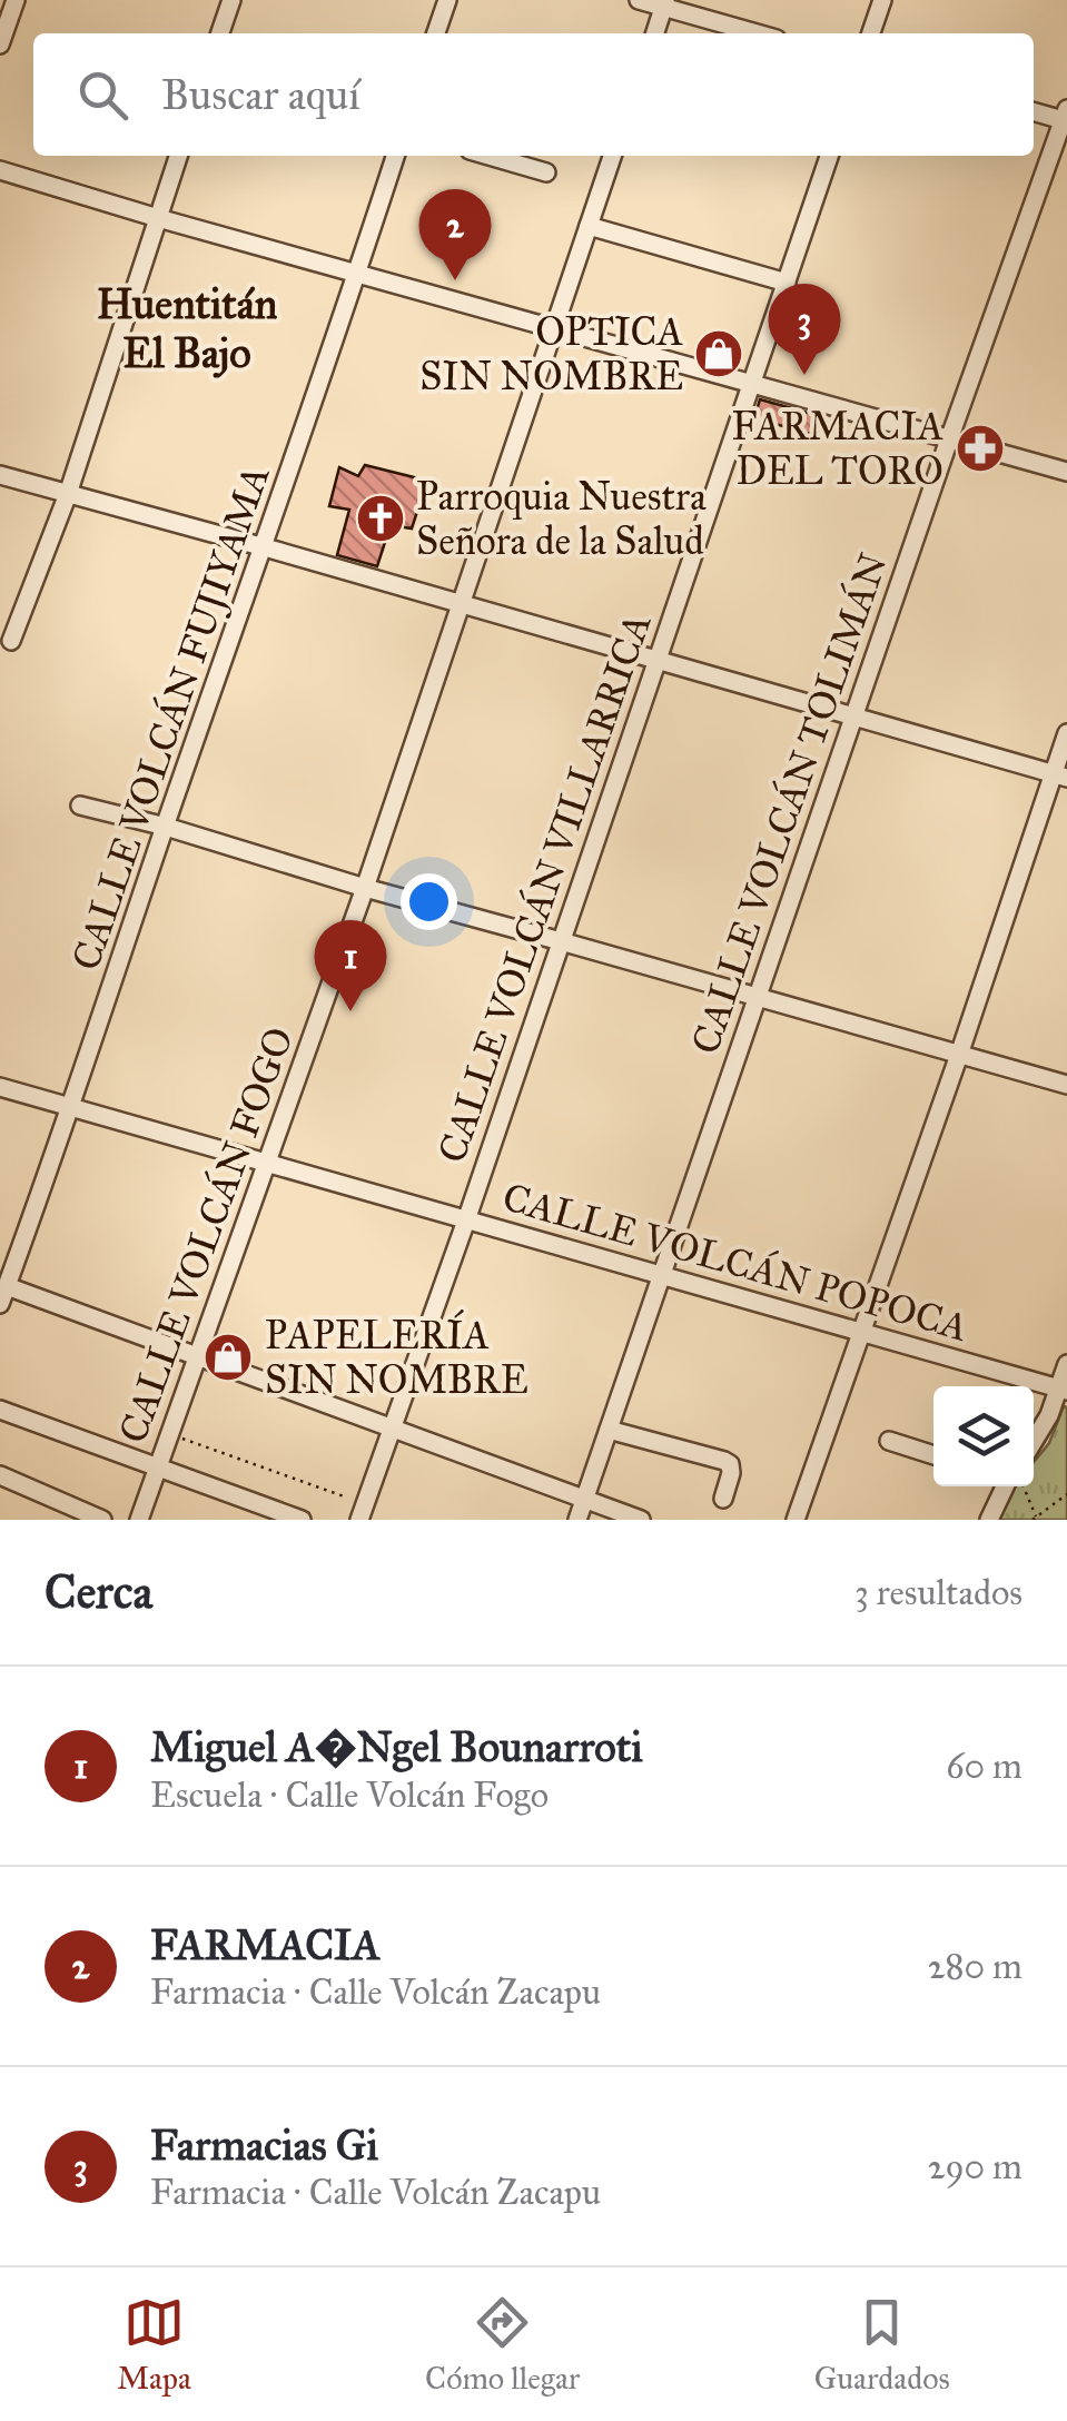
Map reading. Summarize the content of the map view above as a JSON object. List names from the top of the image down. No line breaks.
{"streets":{"street":["CALLE VOLCÁN FUJIYAMA","CALLE VOLCÁN TOLIMÁN","CALLE VOLCÁN VILLARRICA","CALLE VOLCÁN FOGO","CALLE VOLCÁN POPOCA"]},"crossings":[["CALLE VOLCÁN FUJIYAMA","CALLE VOLCÁN POPOCA"],["CALLE VOLCÁN TOLIMÁN","CALLE VOLCÁN POPOCA"],["CALLE VOLCÁN VILLARRICA","CALLE VOLCÁN POPOCA"],["CALLE VOLCÁN FOGO","CALLE VOLCÁN POPOCA"]],"districts":["Huentitán El Bajo"],"places":{"shop":["OPTICA SIN NOMBRE","PAPELERÍA SIN NOMBRE"],"pharmacy":["FARMACIA DEL TORO"],"church":["Parroquia Nuestra Señora de la Salud"]},"page":{"search":"Buscar aquí","pins":["2","3","1"],"heading":["Cerca","3 resultados"],"list":[{"mark":"1","name":"Miguel A�Ngel Bounarroti","note":"Escuela · Calle Volcán Fogo","value":"60 m"},{"mark":"2","name":"FARMACIA","note":"Farmacia · Calle Volcán Zacapu","value":"280 m"},{"mark":"3","name":"Farmacias Gi","note":"Farmacia · Calle Volcán Zacapu","value":"290 m"}],"nav":["Mapa","Cómo llegar","Guardados"]}}
